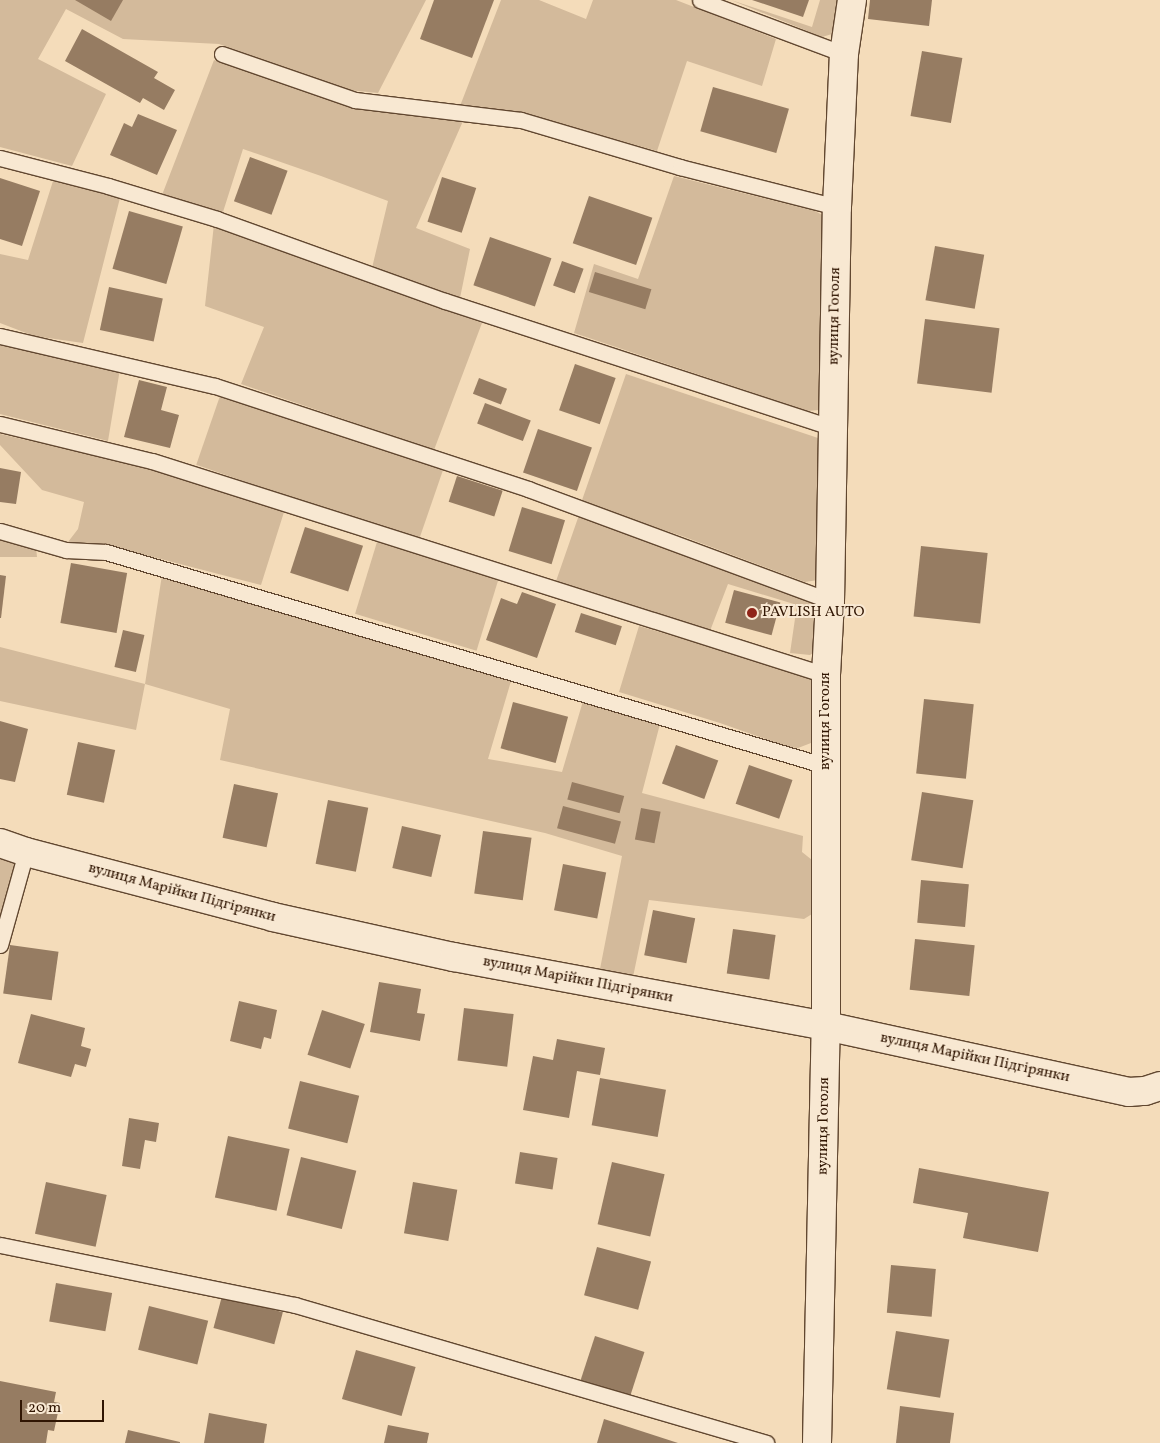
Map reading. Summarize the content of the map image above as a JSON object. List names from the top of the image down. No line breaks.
{"streets":{"street":["вулиця Гоголя","вулиця Марійки Підгірянки"]},"crossings":[["вулиця Гоголя","вулиця Марійки Підгірянки"]],"places":["PAVLISH AUTO"],"scale_bar":"20 m"}
